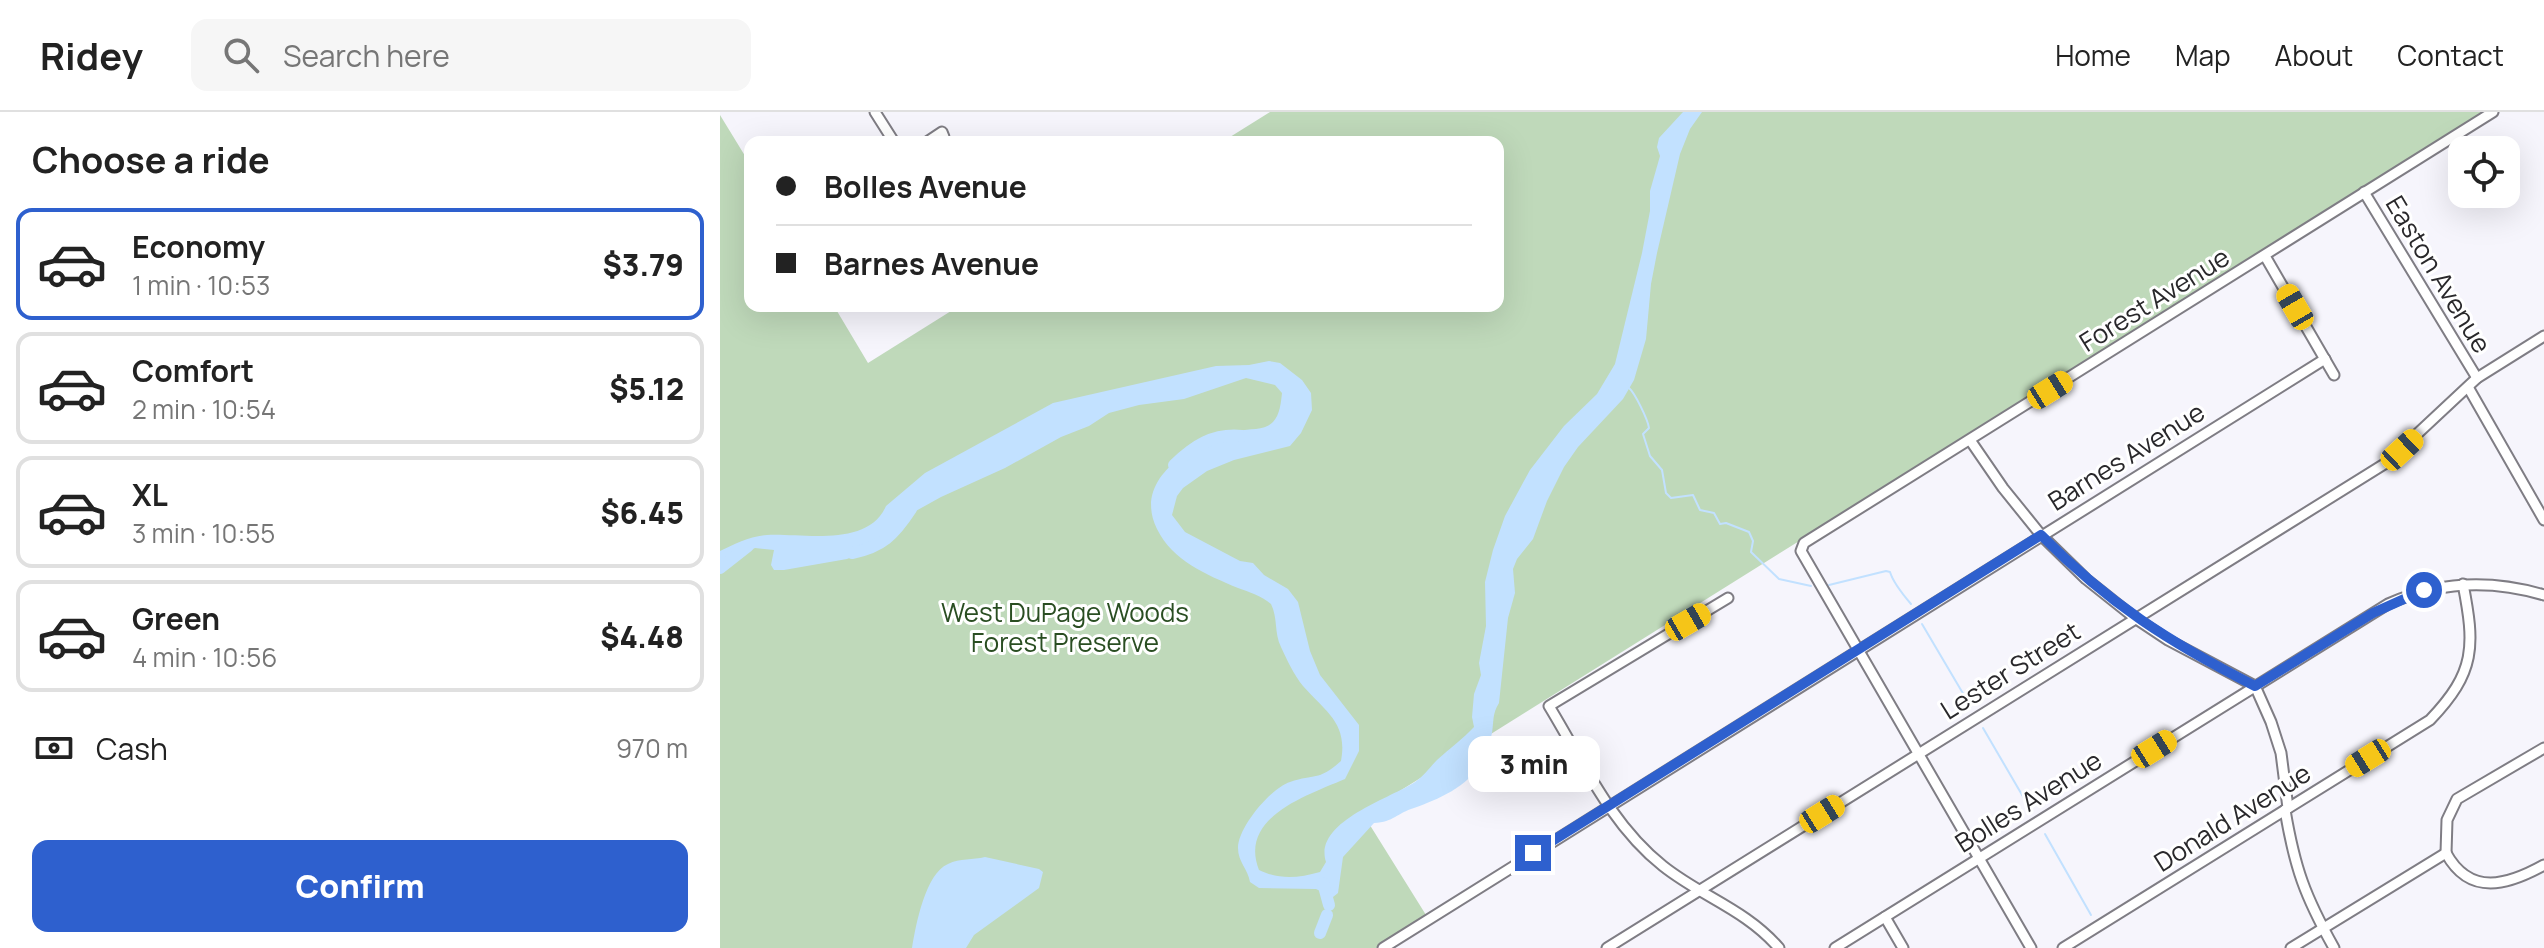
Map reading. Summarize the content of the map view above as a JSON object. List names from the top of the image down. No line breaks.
{"streets":{"street":["Easton Avenue","Forest Avenue","Barnes Avenue","Lester Street","Bolles Avenue","Donald Avenue"]},"crossings":[["Easton Avenue","Forest Avenue"],["Easton Avenue","Lester Street"],["Forest Avenue","Barnes Avenue"],["Bolles Avenue","Donald Avenue"]],"parks":["West DuPage Woods Forest Preserve"],"page":{"header":"Ridey","search":"Search here","nav":["Home","Map","About","Contact"],"heading":"Choose a ride","banner":["Bolles Avenue","Barnes Avenue"],"list":[{"name":"Economy","note":"1 min · 10:53","value":"$3.79"},{"name":"Comfort","note":"2 min · 10:54","value":"$5.12"},{"name":"XL","note":"3 min · 10:55","value":"$6.45"},{"name":"Green","note":"4 min · 10:56","value":"$4.48"}],"pay":["Cash","970 m"],"bubble":"3 min","buttons":"Confirm"}}
